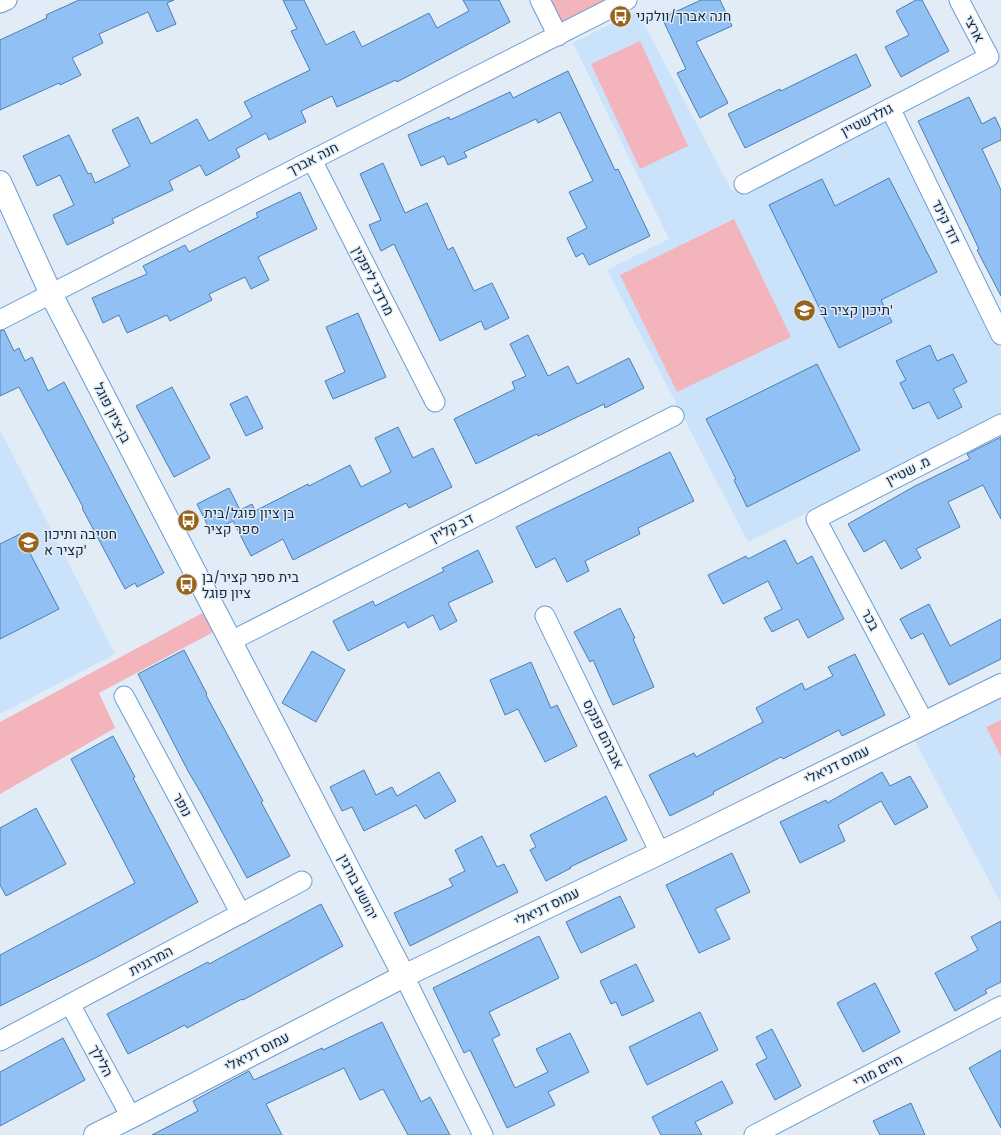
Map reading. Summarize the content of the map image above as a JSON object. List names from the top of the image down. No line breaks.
{"streets":{"street":["ארצי","גולדשטיין","חנה אברך","דוד קינד","מרדכי ליפקין","בן-ציון פוגל","מ. שטיין","דב קליין","בכר","אברהם פנקס","עמוס דניאלי","נופר","יהושע בורגין","המרגנית","הלילך","חיים מורי"]},"crossings":[["ארצי","גולדשטיין"],["גולדשטיין","דוד קינד"],["חנה אברך","מרדכי ליפקין"],["חנה אברך","בן-ציון פוגל"],["בן-ציון פוגל","דב קליין"],["בן-ציון פוגל","יהושע בורגין"],["מ. שטיין","בכר"],["דב קליין","יהושע בורגין"],["בכר","עמוס דניאלי"],["אברהם פנקס","עמוס דניאלי"],["עמוס דניאלי","יהושע בורגין"],["עמוס דניאלי","הלילך"],["נופר","המרגנית"],["המרגנית","הלילך"]],"places":{"bus stop":["חנה אברך/וולקני","בן ציון פוגל/בית ספר קציר","בית ספר קציר/בן ציון פוגל"],"school or university":["תיכון קציר ב'","חטיבה ותיכון קציר א'"]}}
